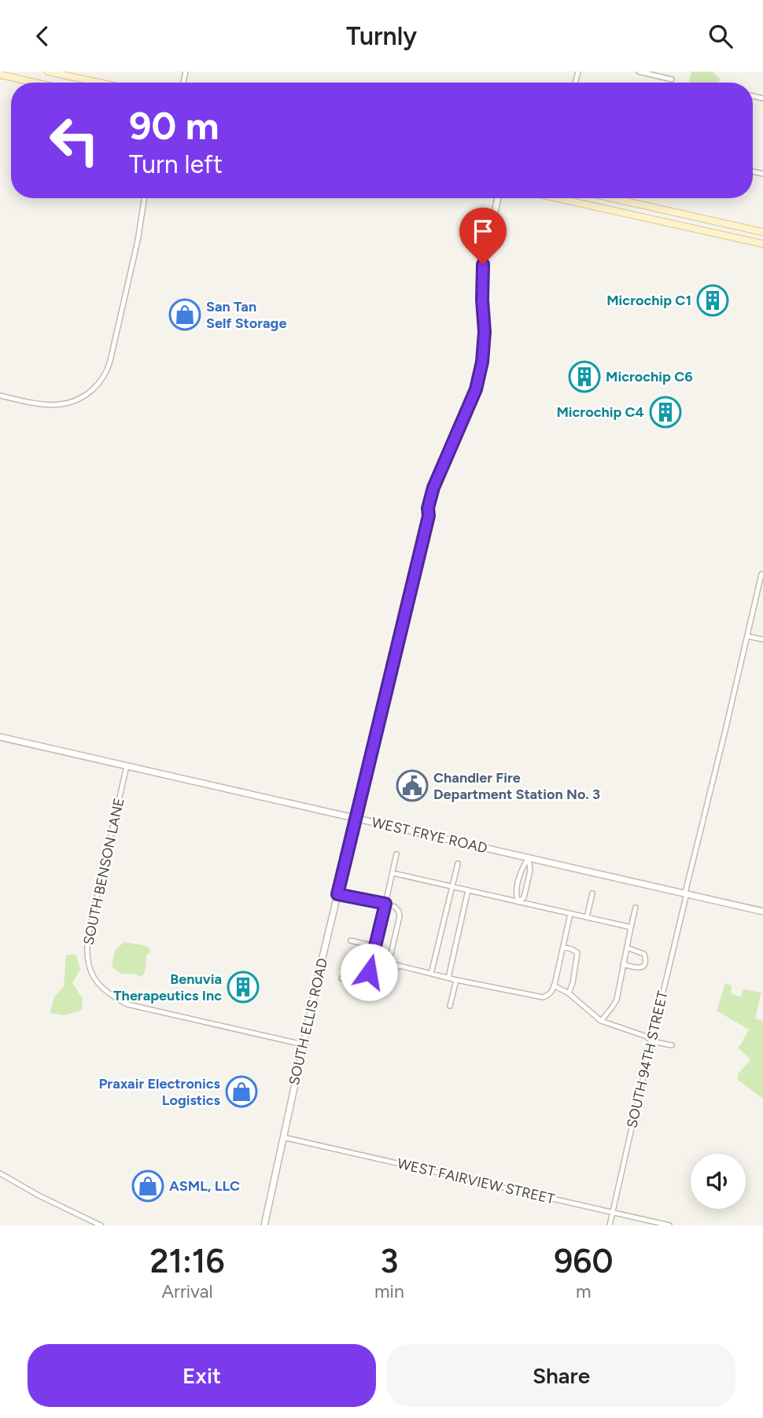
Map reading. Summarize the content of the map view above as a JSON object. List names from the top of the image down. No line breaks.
{"streets":{"street":["WEST FRYE ROAD","SOUTH BENSON LANE","SOUTH ELLIS ROAD","SOUTH 94TH STREET","WEST FAIRVIEW STREET"]},"crossings":[["WEST FRYE ROAD","SOUTH BENSON LANE"],["WEST FRYE ROAD","SOUTH ELLIS ROAD"],["WEST FRYE ROAD","SOUTH 94TH STREET"],["SOUTH BENSON LANE","SOUTH ELLIS ROAD"],["SOUTH ELLIS ROAD","WEST FAIRVIEW STREET"],["SOUTH 94TH STREET","WEST FAIRVIEW STREET"]],"places":{"building":["Microchip C1","Microchip C6","Microchip C4","Benuvia Therapeutics Inc"],"shop":["San Tan Self Storage","Praxair Electronics Logistics","ASML, LLC"],"public building":["Chandler Fire Department Station No. 3"]},"page":{"header":"Turnly","turn":["90 m","Turn left"],"eta":["21:16","Arrival","3","min","960","m"],"buttons":["Exit","Share"]}}
